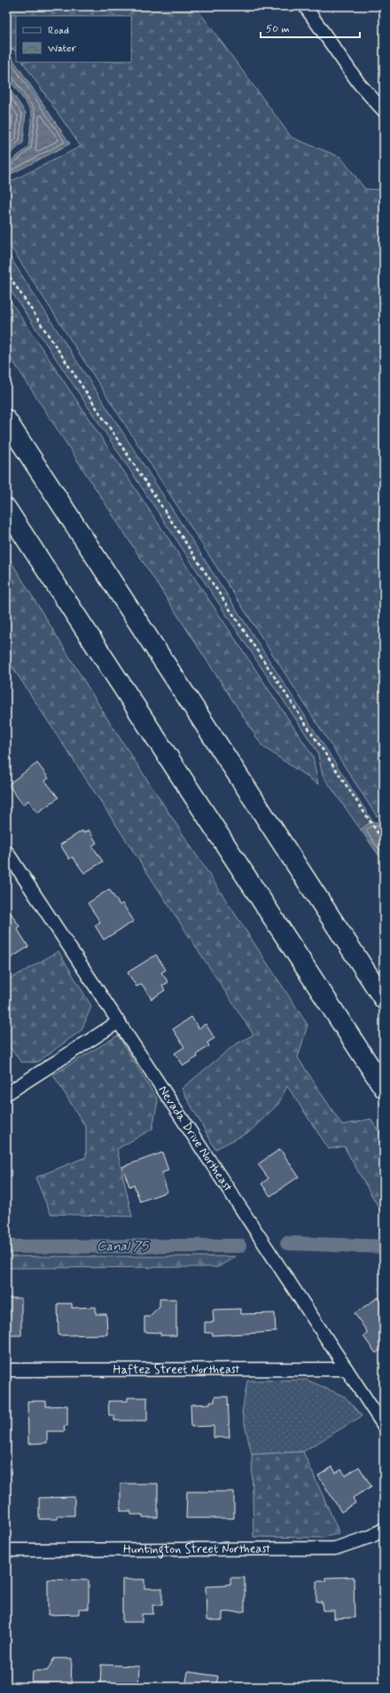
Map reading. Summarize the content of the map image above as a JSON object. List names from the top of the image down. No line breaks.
{"streets":{"street":["Nevada Drive Northeast","Haftez Street Northeast","Huntington Street Northeast"]},"crossings":[["Nevada Drive Northeast","Haftez Street Northeast"]],"water":["Canal 75"],"legend":["Road","Water"],"scale_bar":"50 m"}
